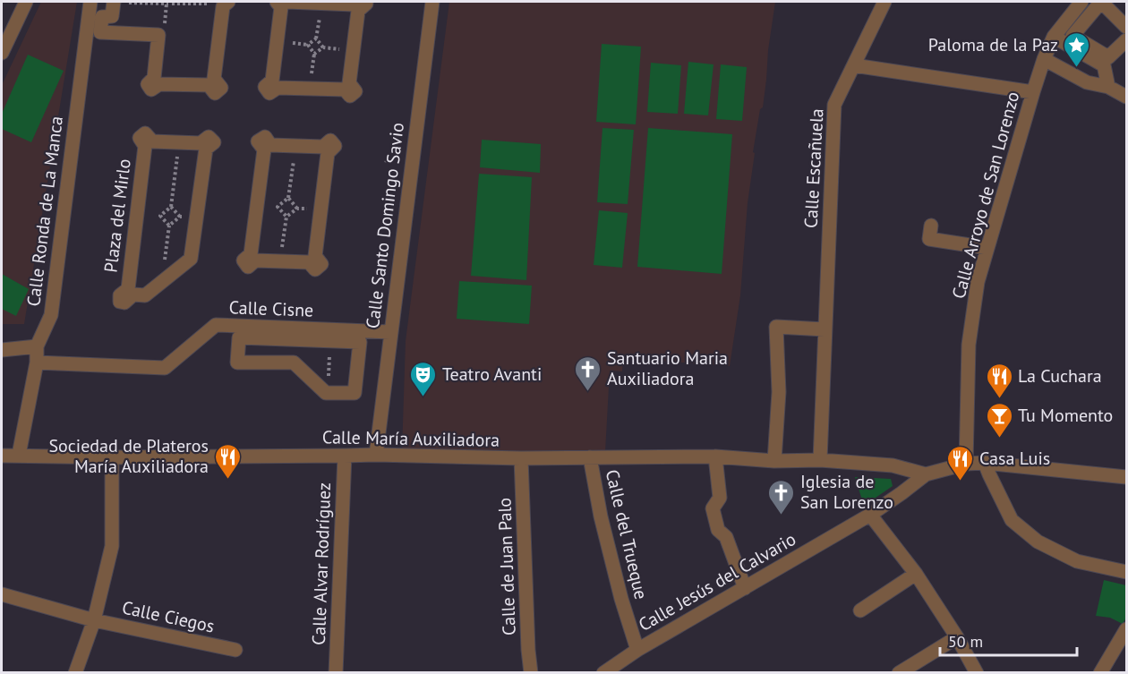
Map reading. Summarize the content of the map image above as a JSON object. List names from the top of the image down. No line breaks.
{"streets":{"street":["Calle Escañuela","Calle Arroyo de San Lorenzo","Calle Ronda de La Manca","Plaza del Mirlo","Calle Santo Domingo Savio","Calle Cisne","Calle María Auxiliadora","Calle del Trueque","Calle Alvar Rodríguez","Calle de Juan Palo","Calle Jesús del Calvario","Calle Ciegos"]},"crossings":[["Calle Escañuela","Calle María Auxiliadora"],["Calle Ronda de La Manca","Calle Cisne"],["Calle Ronda de La Manca","Calle María Auxiliadora"],["Calle Santo Domingo Savio","Calle Cisne"],["Calle Santo Domingo Savio","Calle María Auxiliadora"],["Calle María Auxiliadora","Calle del Trueque"],["Calle María Auxiliadora","Calle Alvar Rodríguez"],["Calle María Auxiliadora","Calle de Juan Palo"],["Calle María Auxiliadora","Calle Jesús del Calvario"],["Calle del Trueque","Calle Jesús del Calvario"]],"places":{"place":["Paloma de la Paz"],"church":["Santuario Maria Auxiliadora","Iglesia de San Lorenzo"],"theatre":["Teatro Avanti"],"restaurant":["La Cuchara","Sociedad de Plateros María Auxiliadora","Casa Luis"],"bar":["Tu Momento"]},"scale_bar":"50 m"}
